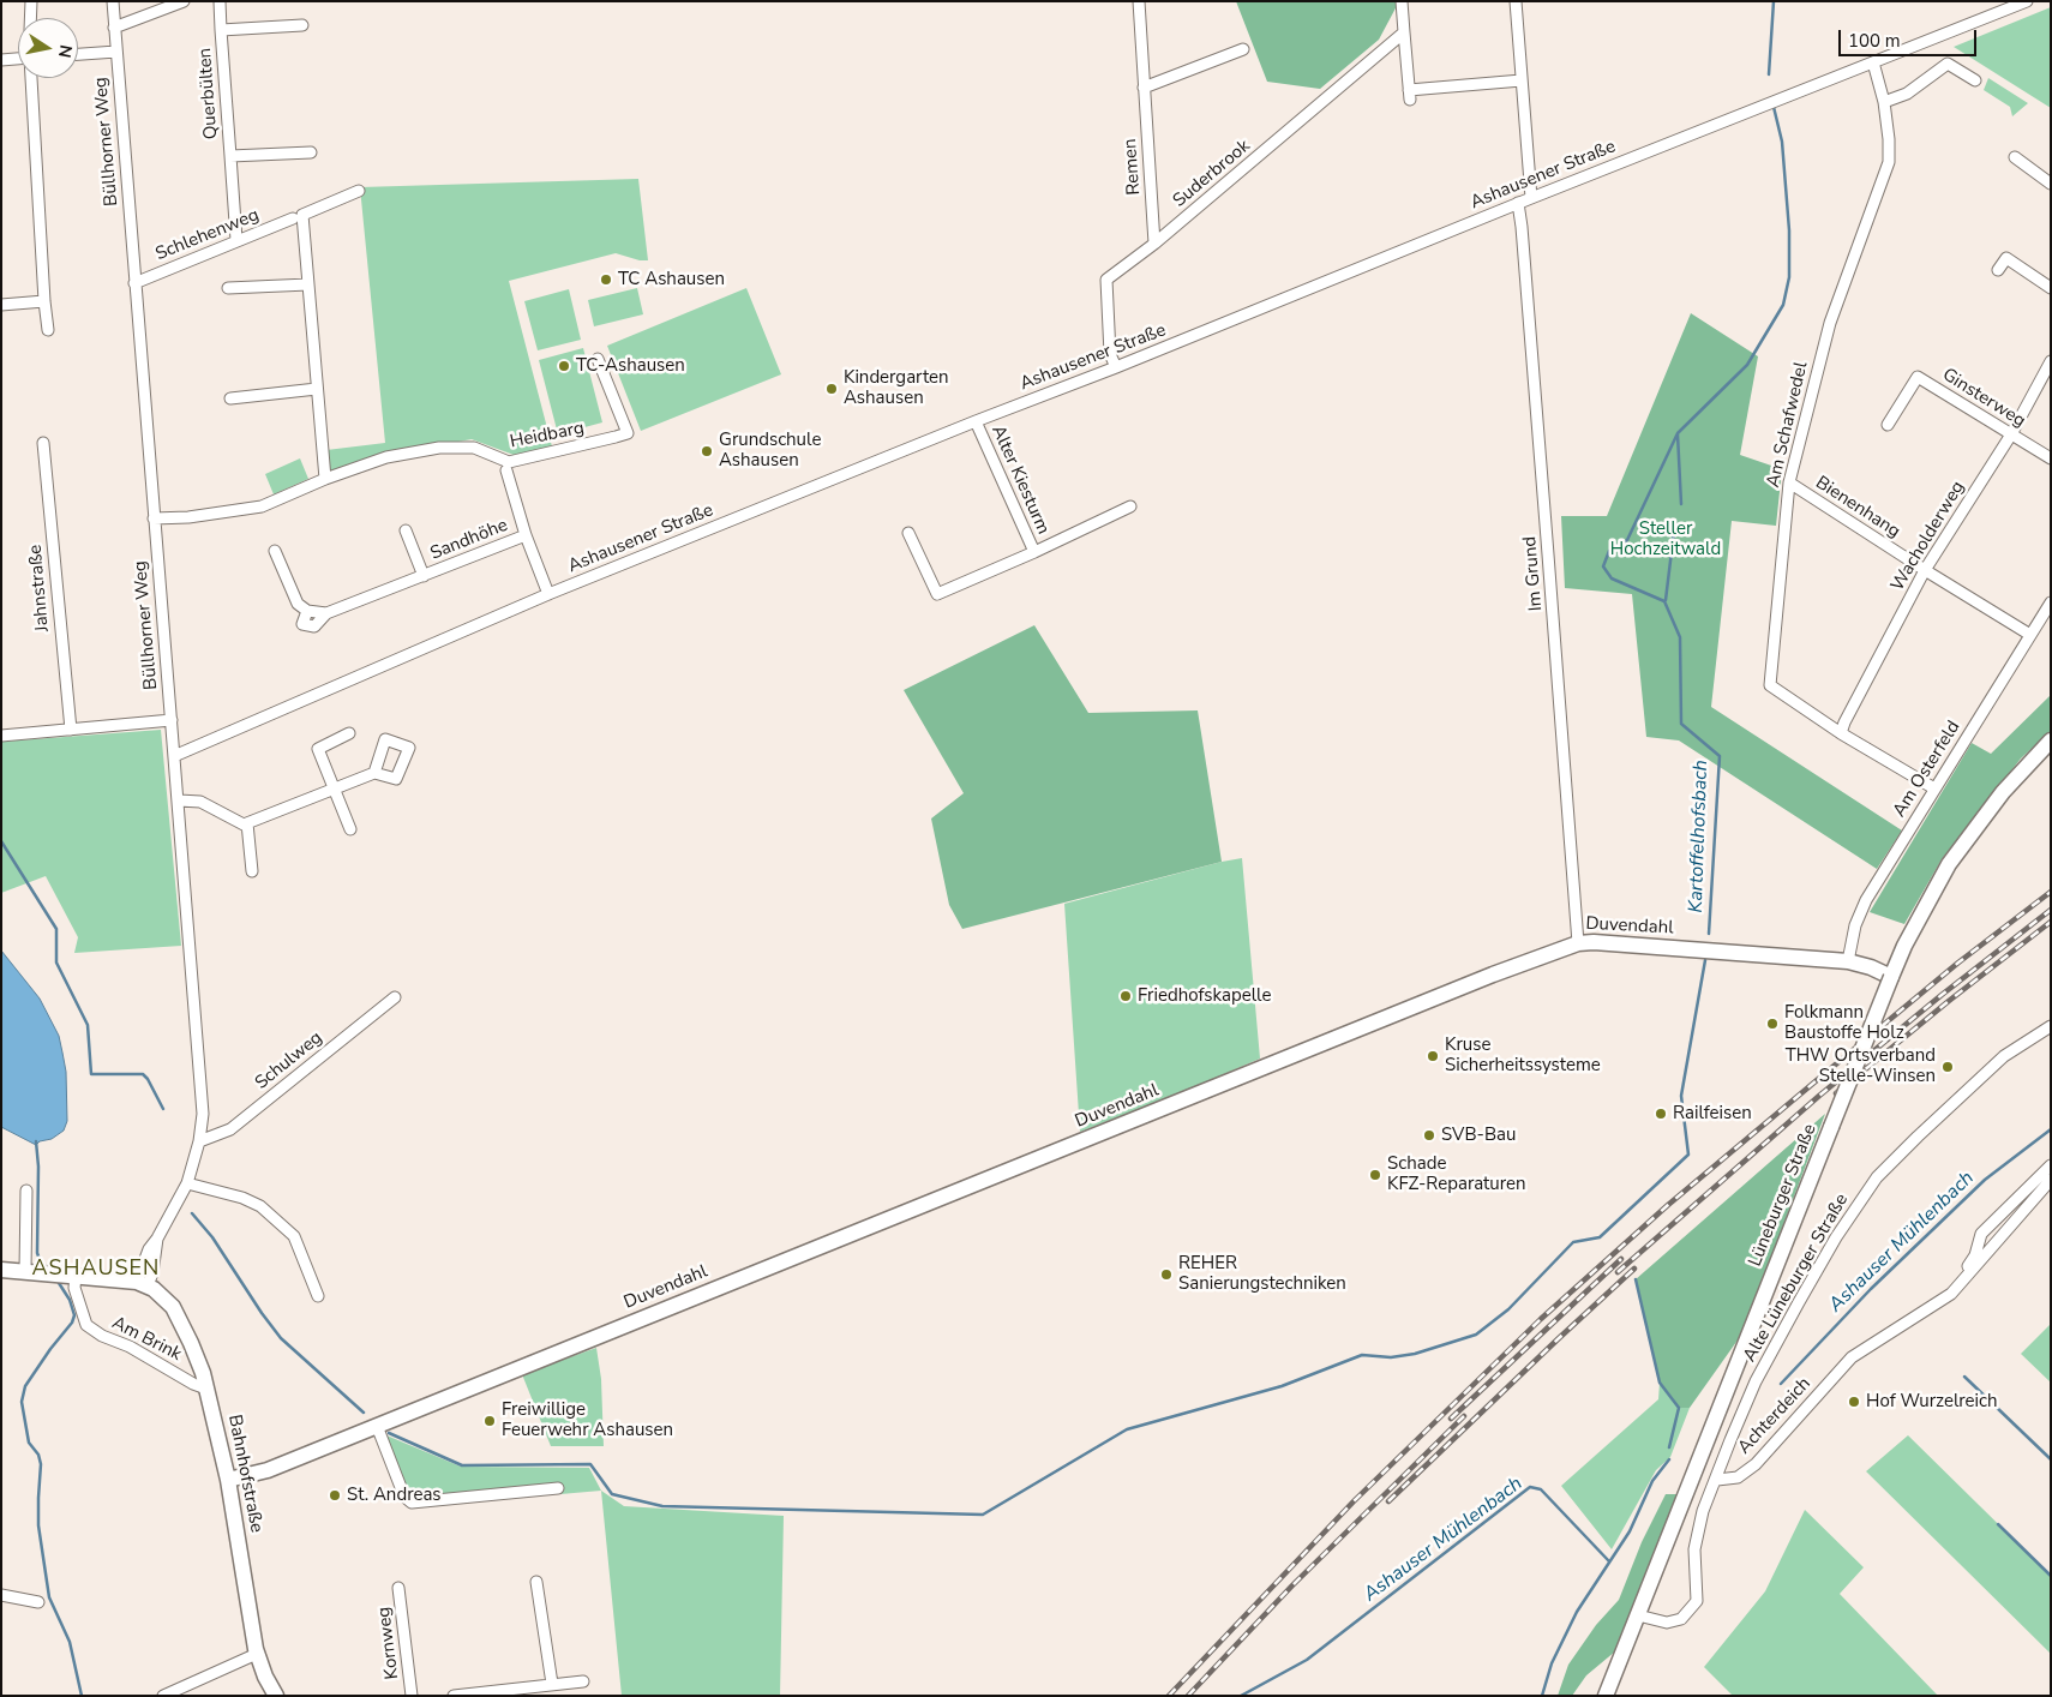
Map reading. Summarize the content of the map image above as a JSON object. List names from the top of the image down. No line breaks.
{"streets":{"street":["Querbülten","Büllhorner Weg","Remen","Suderbrook","Ashausener Straße","Schlehenweg","Ginsterweg","Am Schafwedel","Heidbarg","Alter Kiesturm","Bienenhang","Wacholderweg","Sandhöhe","Im Grund","Jahnstraße","Am Osterfeld","Duvendahl","Schulweg","Lüneburger Straße","Alte Lüneburger Straße","Am Brink","Achterdeich","Bahnhofstraße","Kornweg"]},"crossings":[["Querbülten","Schlehenweg"],["Büllhorner Weg","Ashausener Straße"],["Büllhorner Weg","Schlehenweg"],["Büllhorner Weg","Heidbarg"],["Büllhorner Weg","Schulweg"],["Büllhorner Weg","Bahnhofstraße"],["Remen","Suderbrook"],["Suderbrook","Ashausener Straße"],["Ashausener Straße","Am Schafwedel"],["Ashausener Straße","Alter Kiesturm"],["Ashausener Straße","Sandhöhe"],["Ashausener Straße","Im Grund"],["Ginsterweg","Wacholderweg"],["Am Schafwedel","Bienenhang"],["Am Schafwedel","Wacholderweg"],["Am Schafwedel","Am Osterfeld"],["Bienenhang","Wacholderweg"],["Bienenhang","Am Osterfeld"],["Im Grund","Duvendahl"],["Am Osterfeld","Duvendahl"],["Duvendahl","Lüneburger Straße"],["Duvendahl","Bahnhofstraße"],["Alte Lüneburger Straße","Achterdeich"],["Am Brink","Bahnhofstraße"]],"districts":["ASHAUSEN"],"water":["Kartoffelhofsbach","Ashauser Mühlenbach"],"parks":["Steller Hochzeitwald"],"places":["TC Ashausen","TC-Ashausen","Kindergarten Ashausen","Grundschule Ashausen","Friedhofskapelle","Folkmann Baustoffe Holz","Kruse Sicherheitssysteme","THW Ortsverband Stelle-Winsen","Railfeisen","SVB-Bau","Schade KFZ-Reparaturen","REHER Sanierungstechniken","Hof Wurzelreich","Freiwillige Feuerwehr Ashausen","St. Andreas"],"scale_bar":"100 m","north":"right"}
